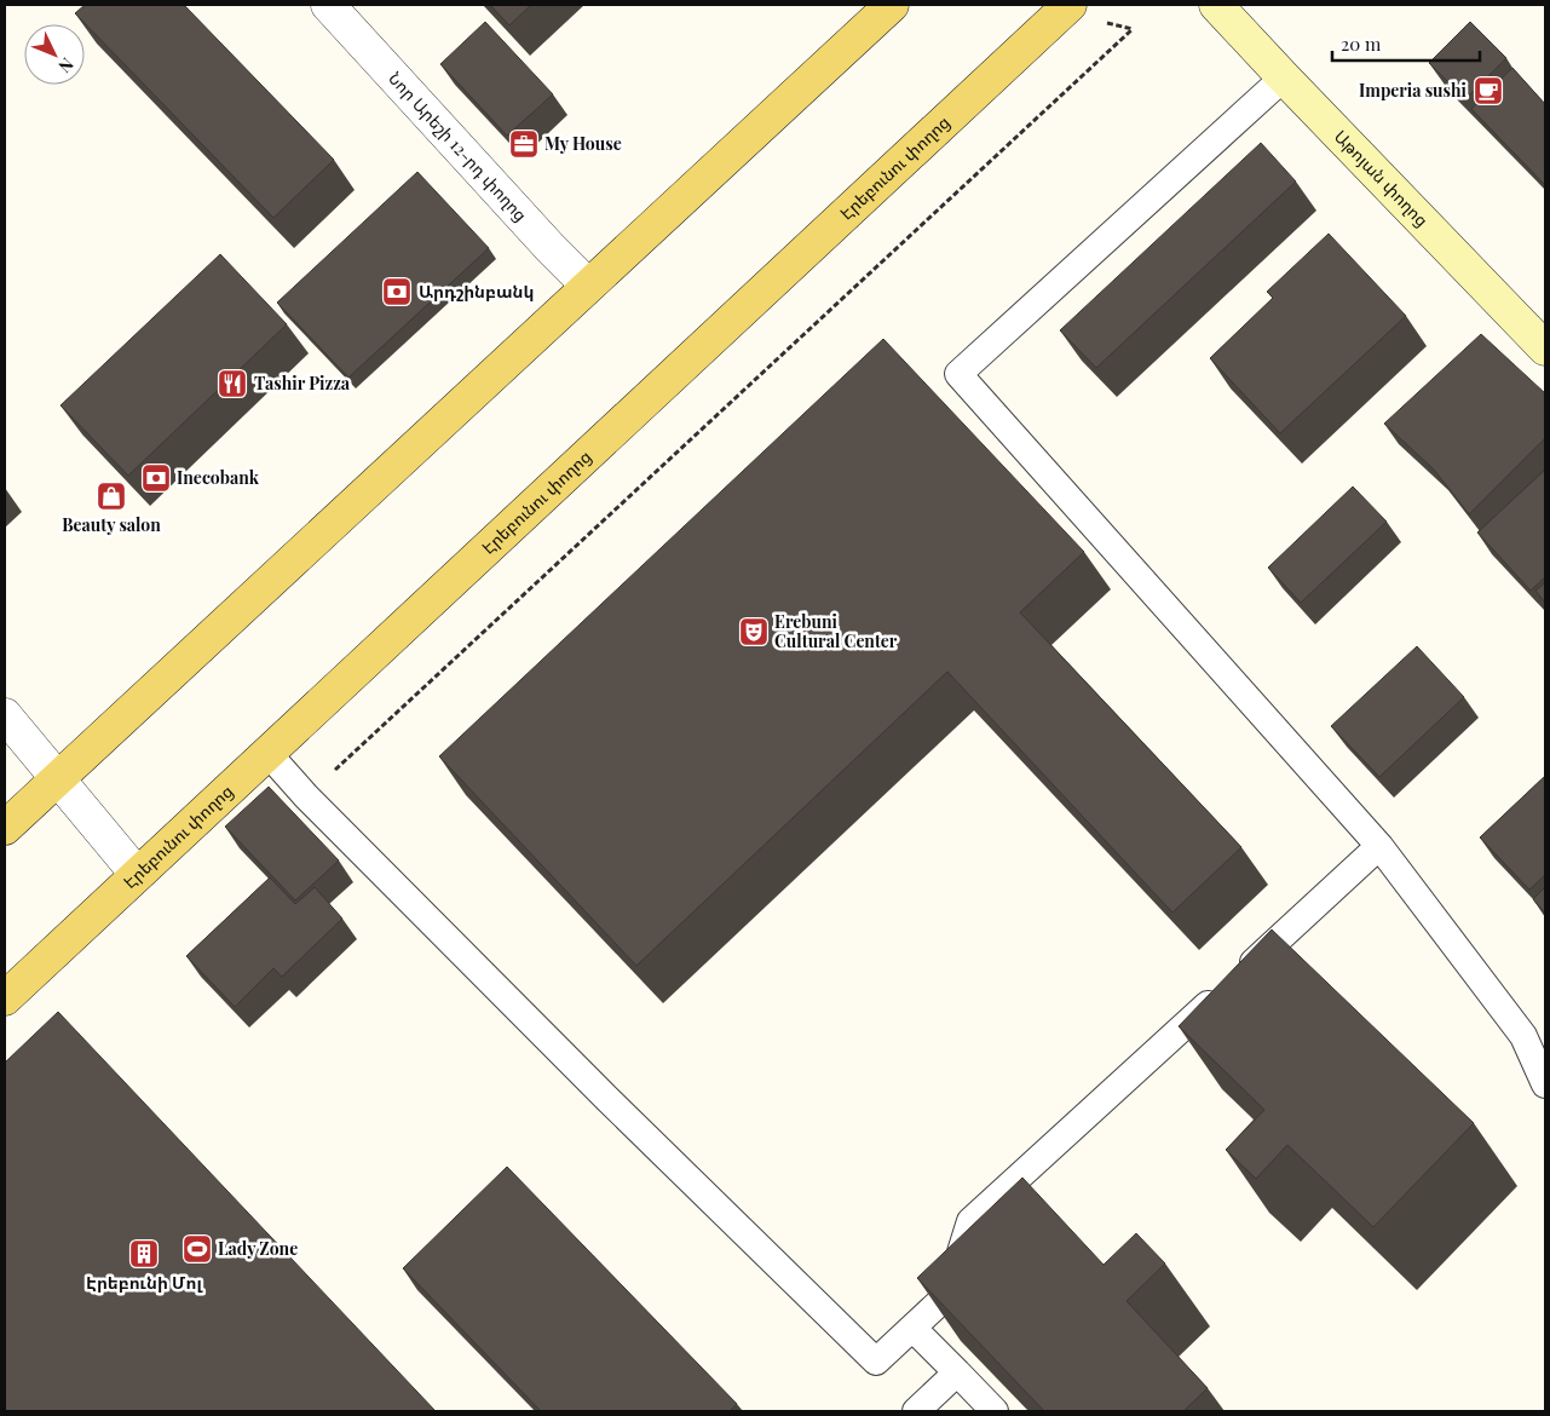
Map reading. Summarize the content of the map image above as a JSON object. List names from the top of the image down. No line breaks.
{"streets":{"main road":["Էրեբունու փողոց","Աթոյան փողոց"],"street":["Նոր Արեշի 12-րդ փողոց"]},"places":{"cafe":["Imperia sushi"],"office":["My House"],"bank":["Արդշինբանկ","Inecobank"],"restaurant":["Tashir Pizza"],"shop":["Beauty salon"],"theatre":["Erebuni Cultural Center"],"sports":["Lady Zone"],"building":["Էրեբունի Մոլ"]},"scale_bar":"20 m","north":"bottom right"}
